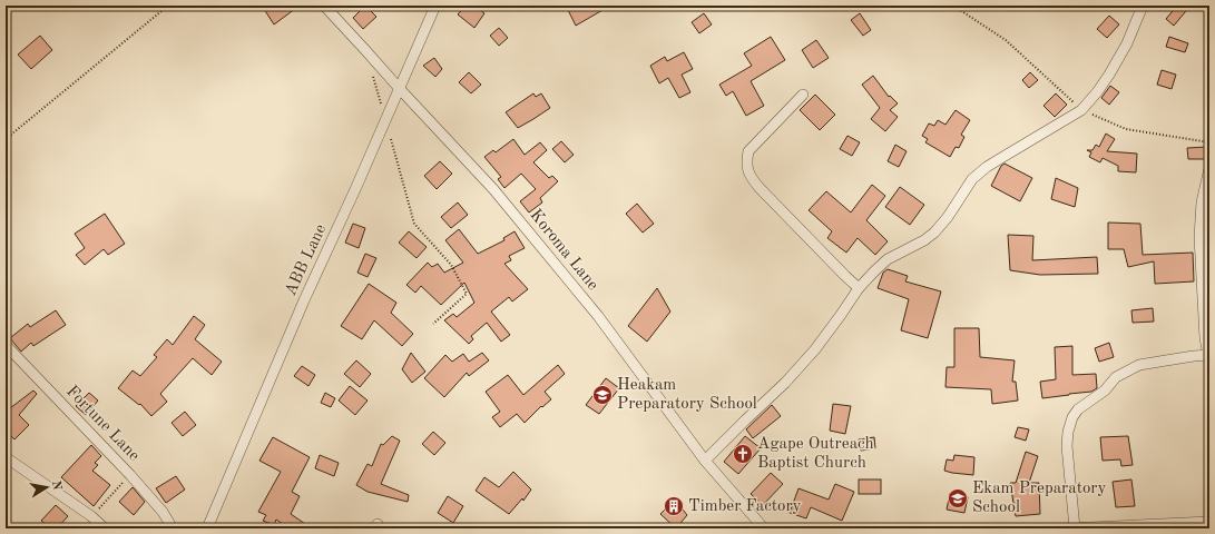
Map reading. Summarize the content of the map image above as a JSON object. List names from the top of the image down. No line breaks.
{"streets":{"street":["Koroma Lane","ABB Lane","Fortune Lane"]},"crossings":[["Koroma Lane","ABB Lane"]],"places":{"school or university":["Heakam Preparatory School","Ekam Preparatory School"],"church":["Agape Outreach Baptist Church"],"building":["Timber Factory"]},"north":"right"}
